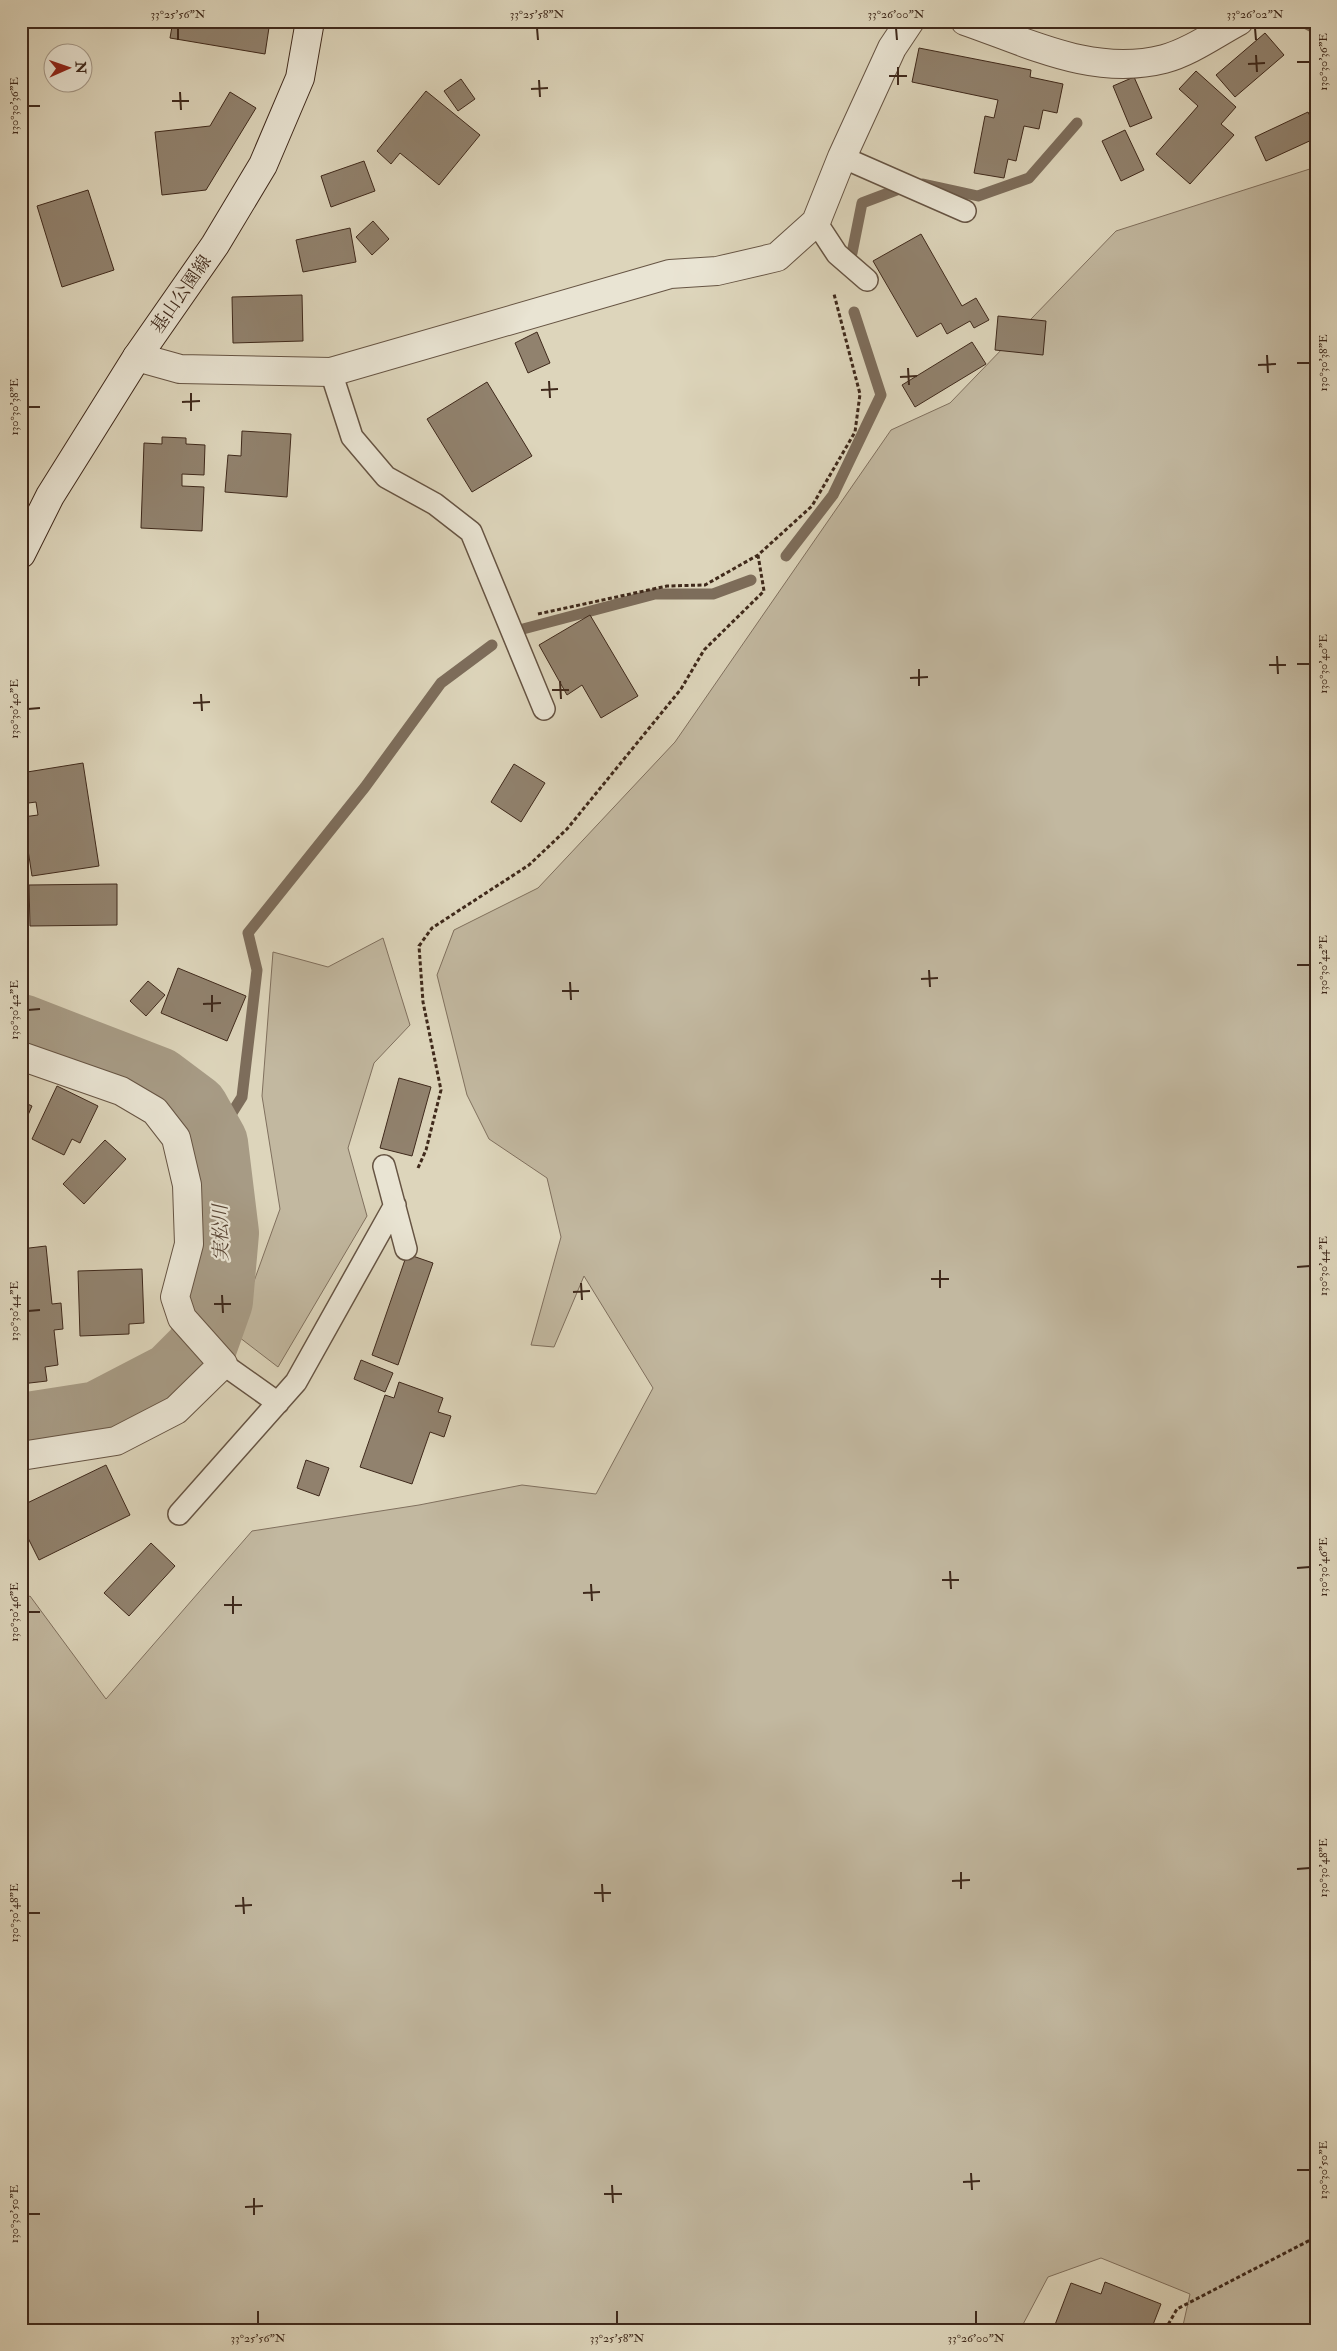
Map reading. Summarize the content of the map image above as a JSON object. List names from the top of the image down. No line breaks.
{"streets":{"street":["基山公園線"]},"water":["実松川"],"north":"right","coordinates":["33°25'56\"N","33°25'58\"N","33°26'00\"N","33°26'02\"N","130°30'36\"E","130°30'38\"E","130°30'40\"E","130°30'42\"E","130°30'44\"E","130°30'46\"E","130°30'48\"E","130°30'50\"E"]}
